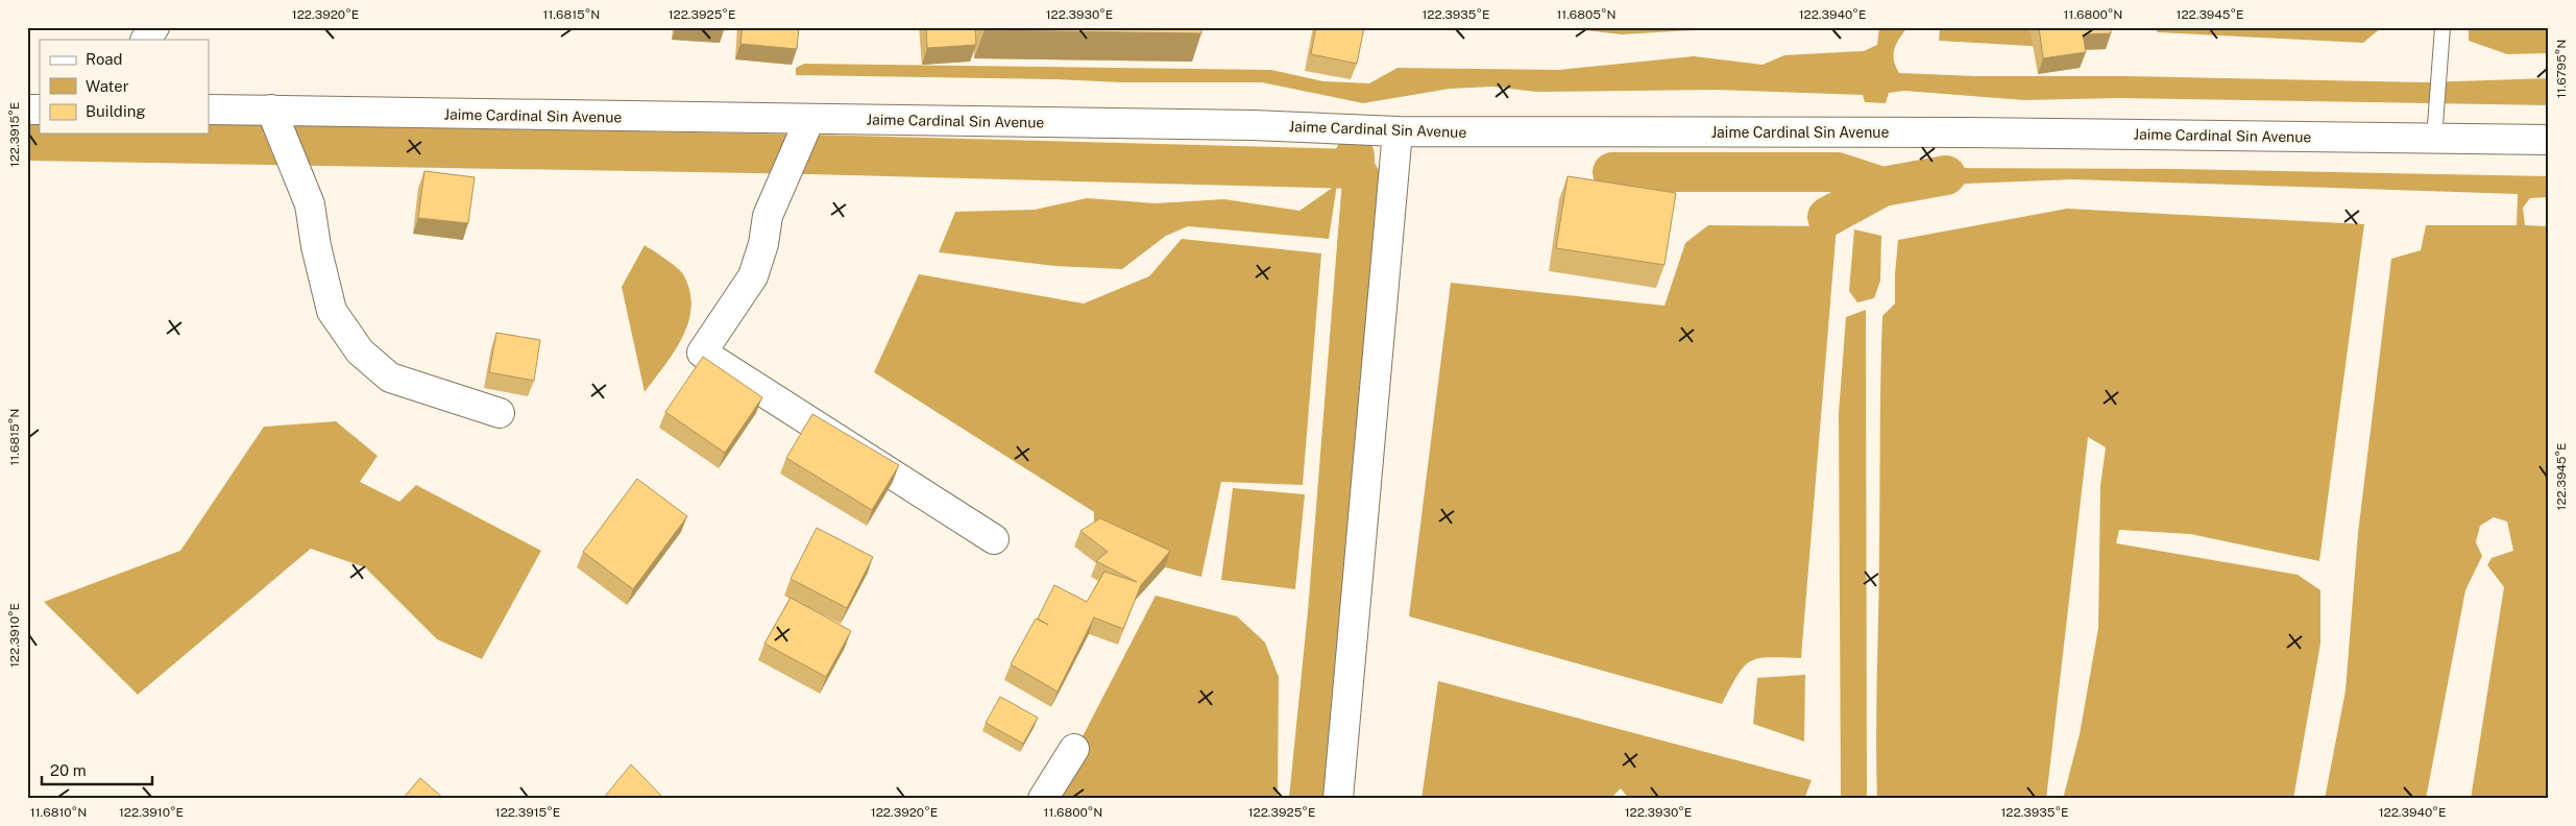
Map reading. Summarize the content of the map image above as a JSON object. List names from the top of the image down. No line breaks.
{"streets":{"main road":["Jaime Cardinal Sin Avenue"]},"legend":["Road","Water","Building"],"scale_bar":"20 m","coordinates":["122.3920°E","11.6815°N","122.3925°E","122.3930°E","122.3935°E","11.6805°N","122.3940°E","11.6800°N","122.3945°E","11.6795°N","122.3915°E","122.3910°E","11.6810°N"]}
